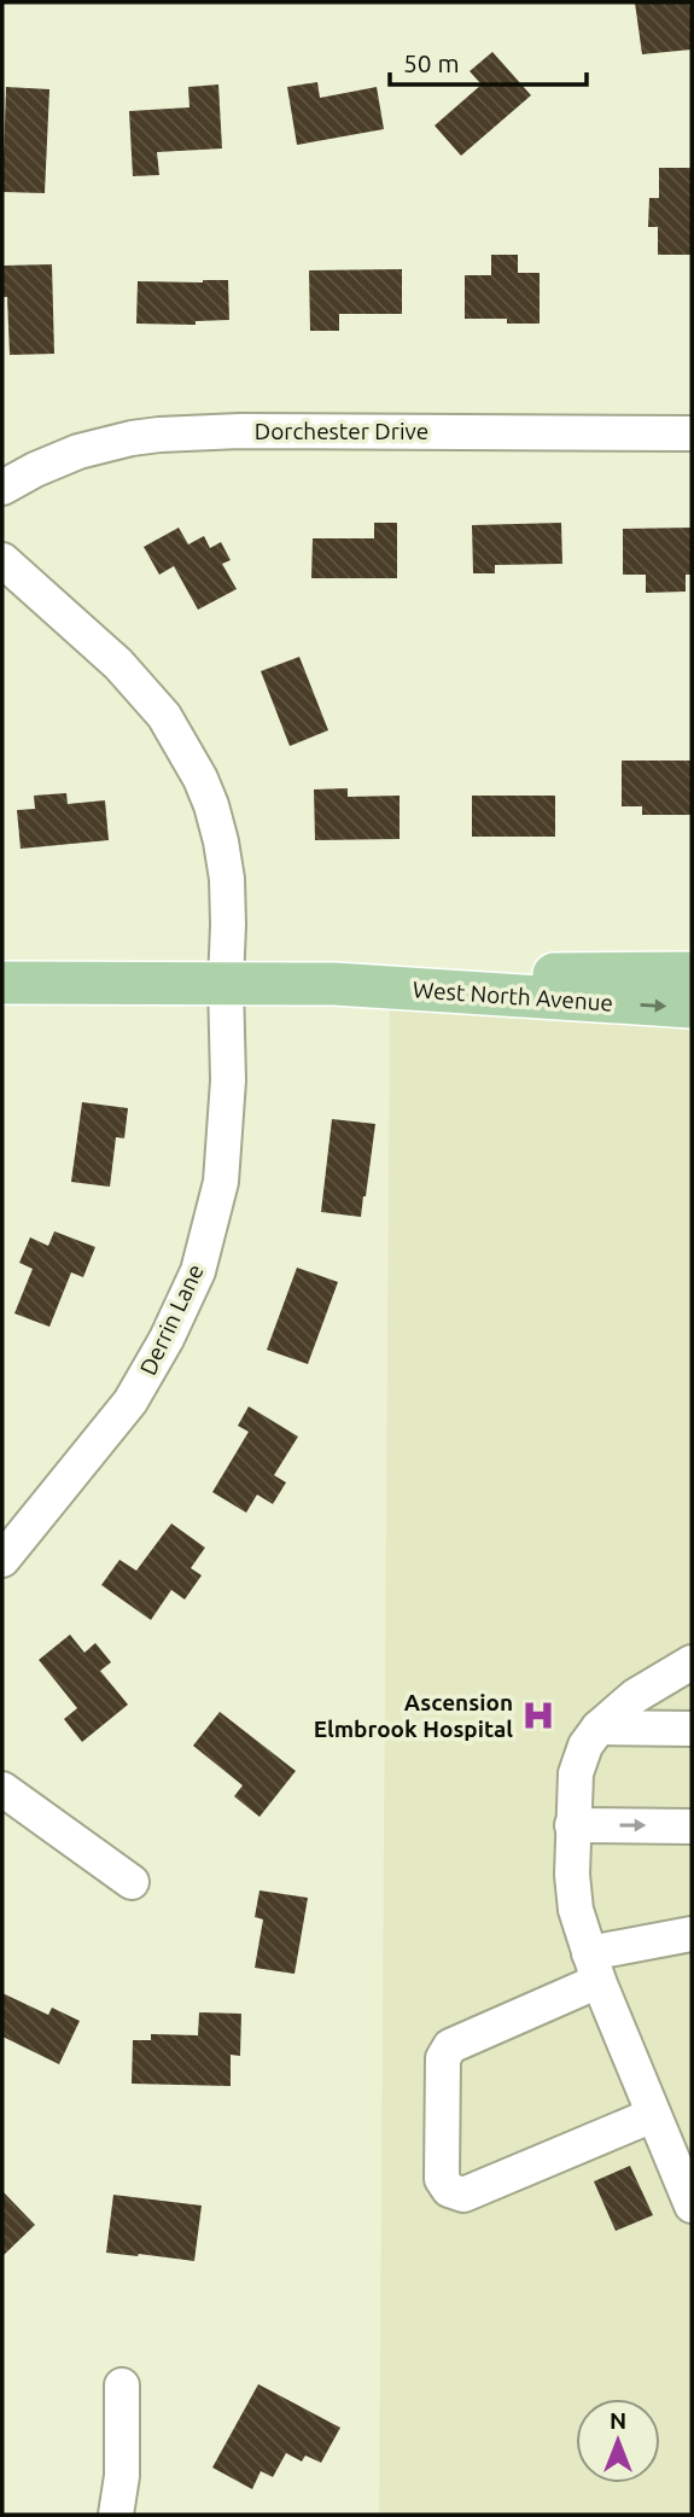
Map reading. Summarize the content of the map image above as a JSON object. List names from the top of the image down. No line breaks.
{"streets":{"main road":["West North Avenue"],"street":["Dorchester Drive","Derrin Lane"]},"crossings":[["West North Avenue","Derrin Lane"]],"places":{"hospital":["Ascension Elmbrook Hospital"]},"scale_bar":"50 m","north":"top"}
